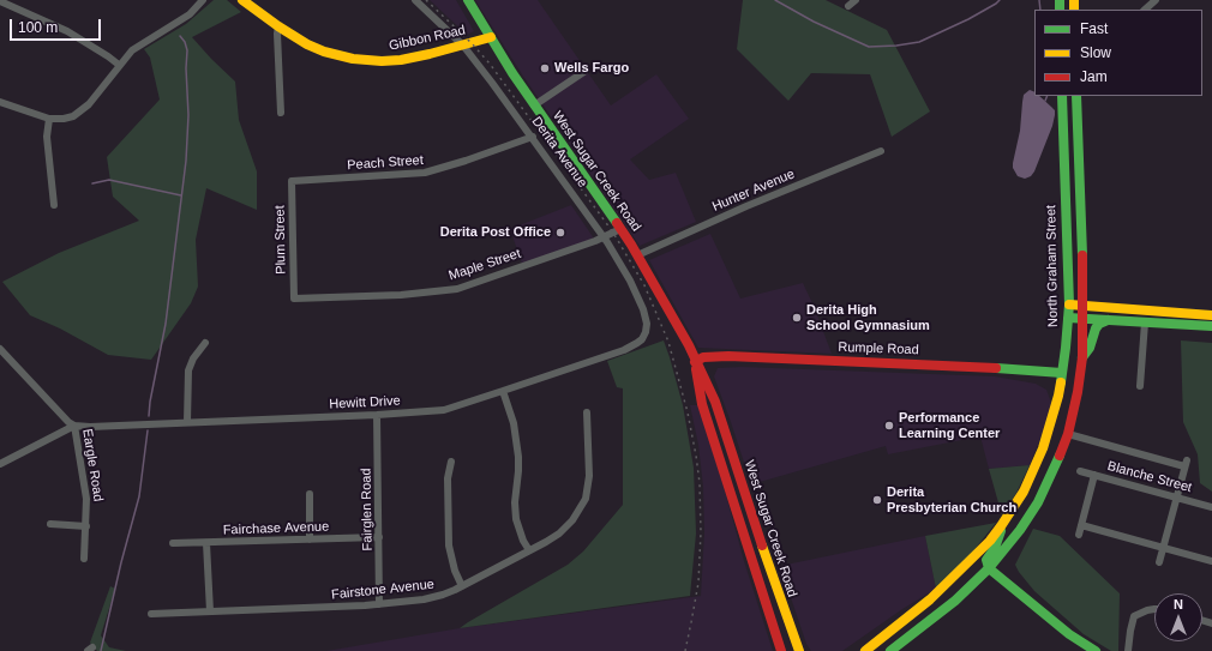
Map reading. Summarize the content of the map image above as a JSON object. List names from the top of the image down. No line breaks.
{"streets":{"main road":["Gibbon Road","West Sugar Creek Road","North Graham Street","Rumple Road"],"street":["Derita Avenue","Peach Street","Hunter Avenue","Plum Street","Maple Street","Hewitt Drive","Eargle Road","Blanche Street","Fairglen Road","Fairchase Avenue","Fairstone Avenue"]},"crossings":[["Gibbon Road","Derita Avenue"],["Gibbon Road","West Sugar Creek Road"],["Derita Avenue","Peach Street"],["Derita Avenue","Maple Street"],["Derita Avenue","Hewitt Drive"],["Peach Street","Plum Street"],["West Sugar Creek Road","Hunter Avenue"],["West Sugar Creek Road","Maple Street"],["West Sugar Creek Road","Rumple Road"],["Plum Street","Maple Street"],["North Graham Street","Rumple Road"],["Hewitt Drive","Eargle Road"],["Hewitt Drive","Fairglen Road"],["Fairglen Road","Fairchase Avenue"],["Fairglen Road","Fairstone Avenue"]],"places":["Wells Fargo","Derita Post Office","Derita High School Gymnasium","Performance Learning Center","Derita Presbyterian Church"],"legend":["Fast","Slow","Jam"],"scale_bar":"100 m","north":"top"}
